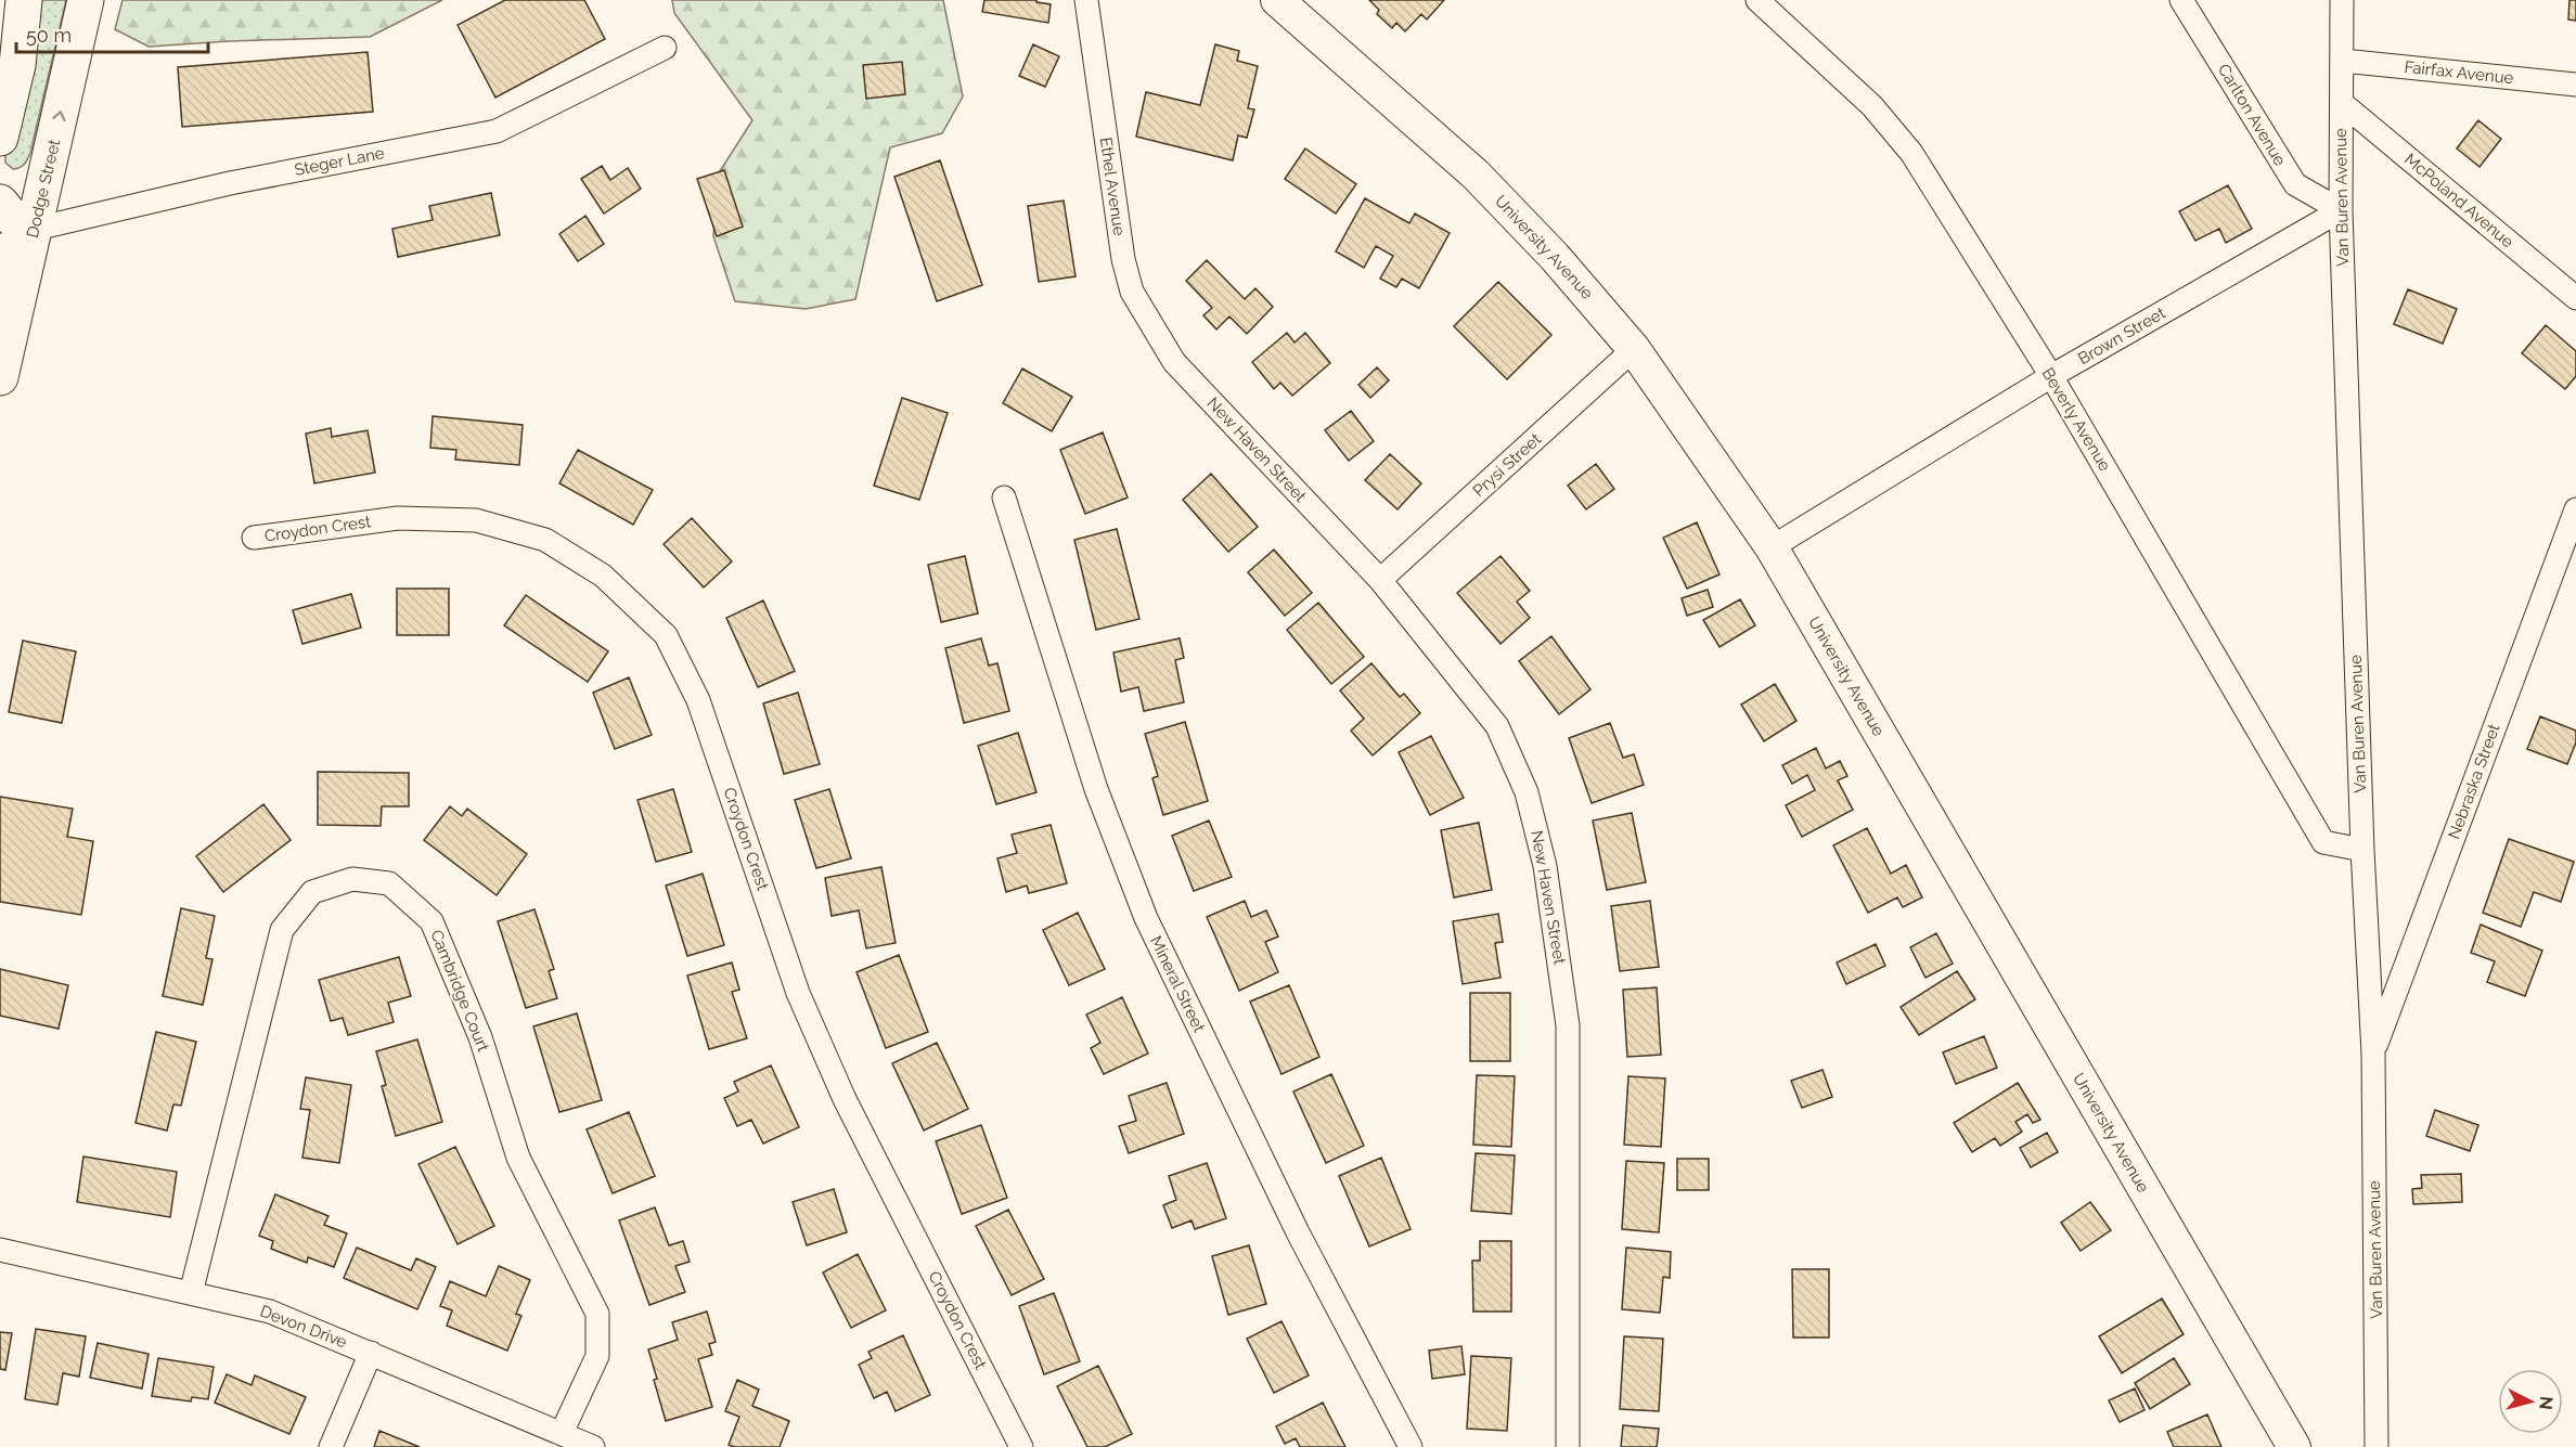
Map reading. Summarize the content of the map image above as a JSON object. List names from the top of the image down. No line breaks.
{"streets":{"highway":["Dodge Street"],"main road":["University Avenue"],"street":["Fairfax Avenue","Carlton Avenue","Steger Lane","Ethel Avenue","Van Buren Avenue","McPoland Avenue","Brown Street","Beverly Avenue","New Haven Street","Prysi Street","Croydon Crest","Nebraska Street","Mineral Street","Cambridge Court","Devon Drive"]},"crossings":[["Fairfax Avenue","Van Buren Avenue"],["Carlton Avenue","Van Buren Avenue"],["Carlton Avenue","Brown Street"],["Steger Lane","Dodge Street"],["Ethel Avenue","New Haven Street"],["Van Buren Avenue","McPoland Avenue"],["Van Buren Avenue","Brown Street"],["Van Buren Avenue","Beverly Avenue"],["Van Buren Avenue","Nebraska Street"],["University Avenue","Brown Street"],["University Avenue","Prysi Street"],["Brown Street","Beverly Avenue"],["New Haven Street","Prysi Street"],["Cambridge Court","Devon Drive"]],"scale_bar":"50 m","north":"right"}
